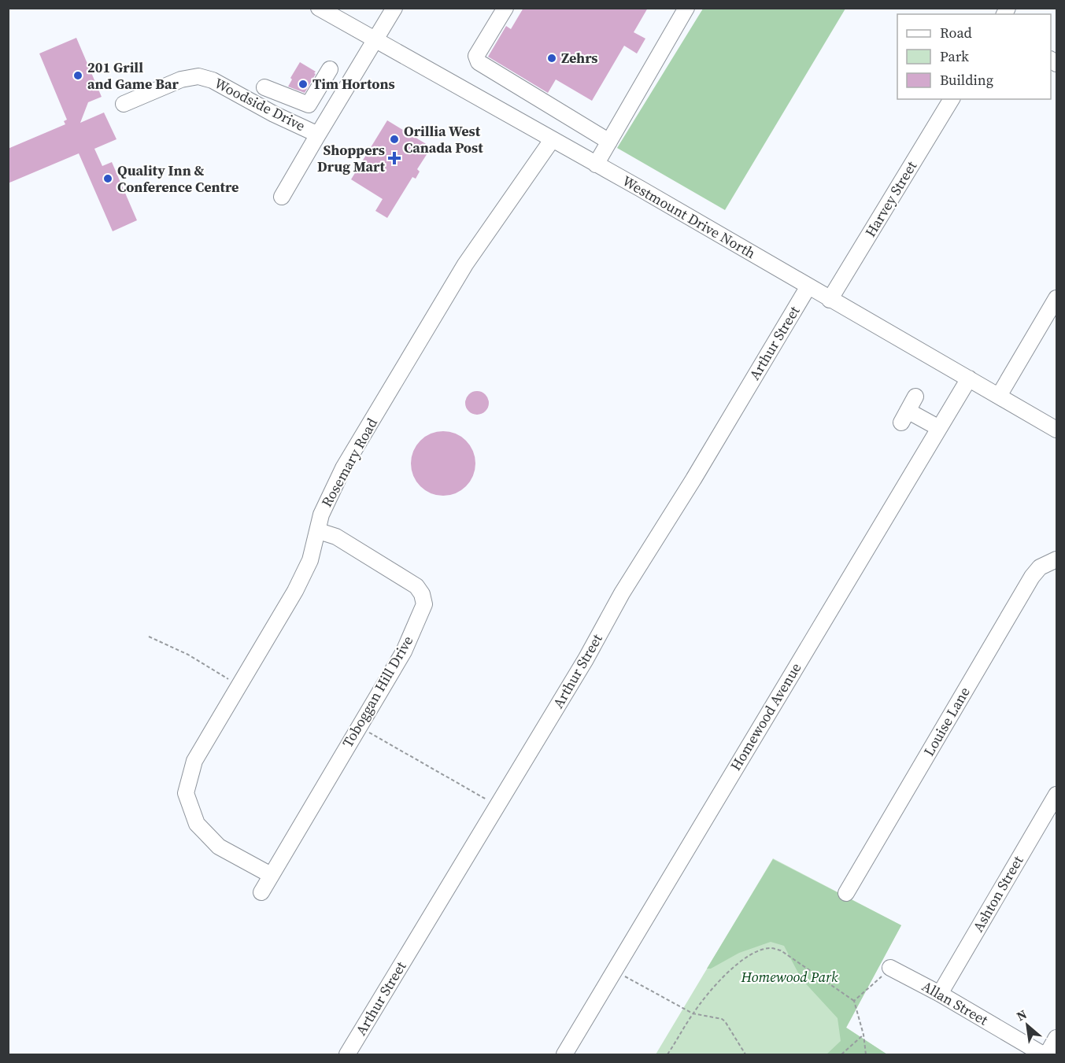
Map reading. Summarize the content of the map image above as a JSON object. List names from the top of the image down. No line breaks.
{"streets":{"street":["Woodside Drive","Harvey Street","Westmount Drive North","Arthur Street","Rosemary Road","Toboggan Hill Drive","Homewood Avenue","Louise Lane","Ashton Street","Allan Street"]},"crossings":[["Woodside Drive","Westmount Drive North"],["Harvey Street","Westmount Drive North"],["Westmount Drive North","Arthur Street"],["Westmount Drive North","Rosemary Road"],["Westmount Drive North","Homewood Avenue"],["Rosemary Road","Toboggan Hill Drive"],["Ashton Street","Allan Street"]],"parks":["Homewood Park"],"places":{"other":["Zehrs","201 Grill and Game Bar","Tim Hortons","Orillia West Canada Post","Quality Inn & Conference Centre"],"health":["Shoppers Drug Mart"]},"legend":["Road","Park","Building"],"north":"top left"}
